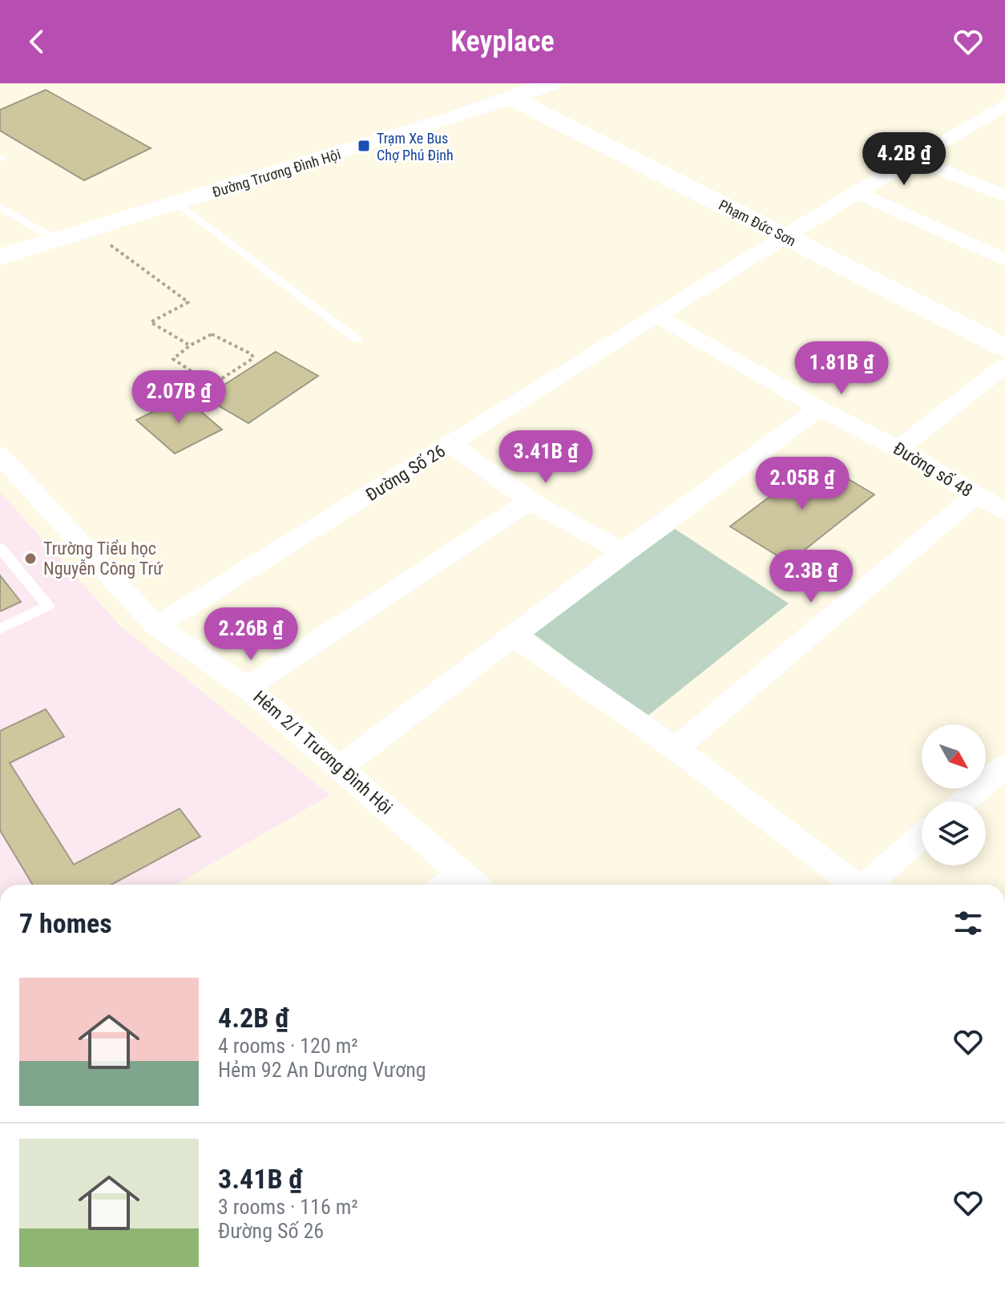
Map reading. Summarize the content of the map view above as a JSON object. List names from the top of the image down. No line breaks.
{"streets":{"street":["Đường Trương Đình Hội","Phạm Đức Sơn","Đường số 48","Đường Số 26","Hẻm 2/1 Trương Đình Hội"]},"crossings":[["Đường Trương Đình Hội","Phạm Đức Sơn"],["Phạm Đức Sơn","Đường Số 26"],["Đường số 48","Đường Số 26"],["Đường Số 26","Hẻm 2/1 Trương Đình Hội"]],"places":{"transit":["Trạm Xe Bus Chợ Phú Định"],"other":["Trường Tiểu học Nguyễn Công Trứ"]},"north":"bottom right","page":{"header":"Keyplace","price":["4.2B ₫","1.81B ₫","2.07B ₫","3.41B ₫","2.05B ₫","2.3B ₫","2.26B ₫"],"heading":"7 homes","list":[{"name":"4.2B ₫","note":"4 rooms · 120 m² · Hẻm 92 An Dương Vương"},{"name":"3.41B ₫","note":"3 rooms · 116 m² · Đường Số 26"}]}}
